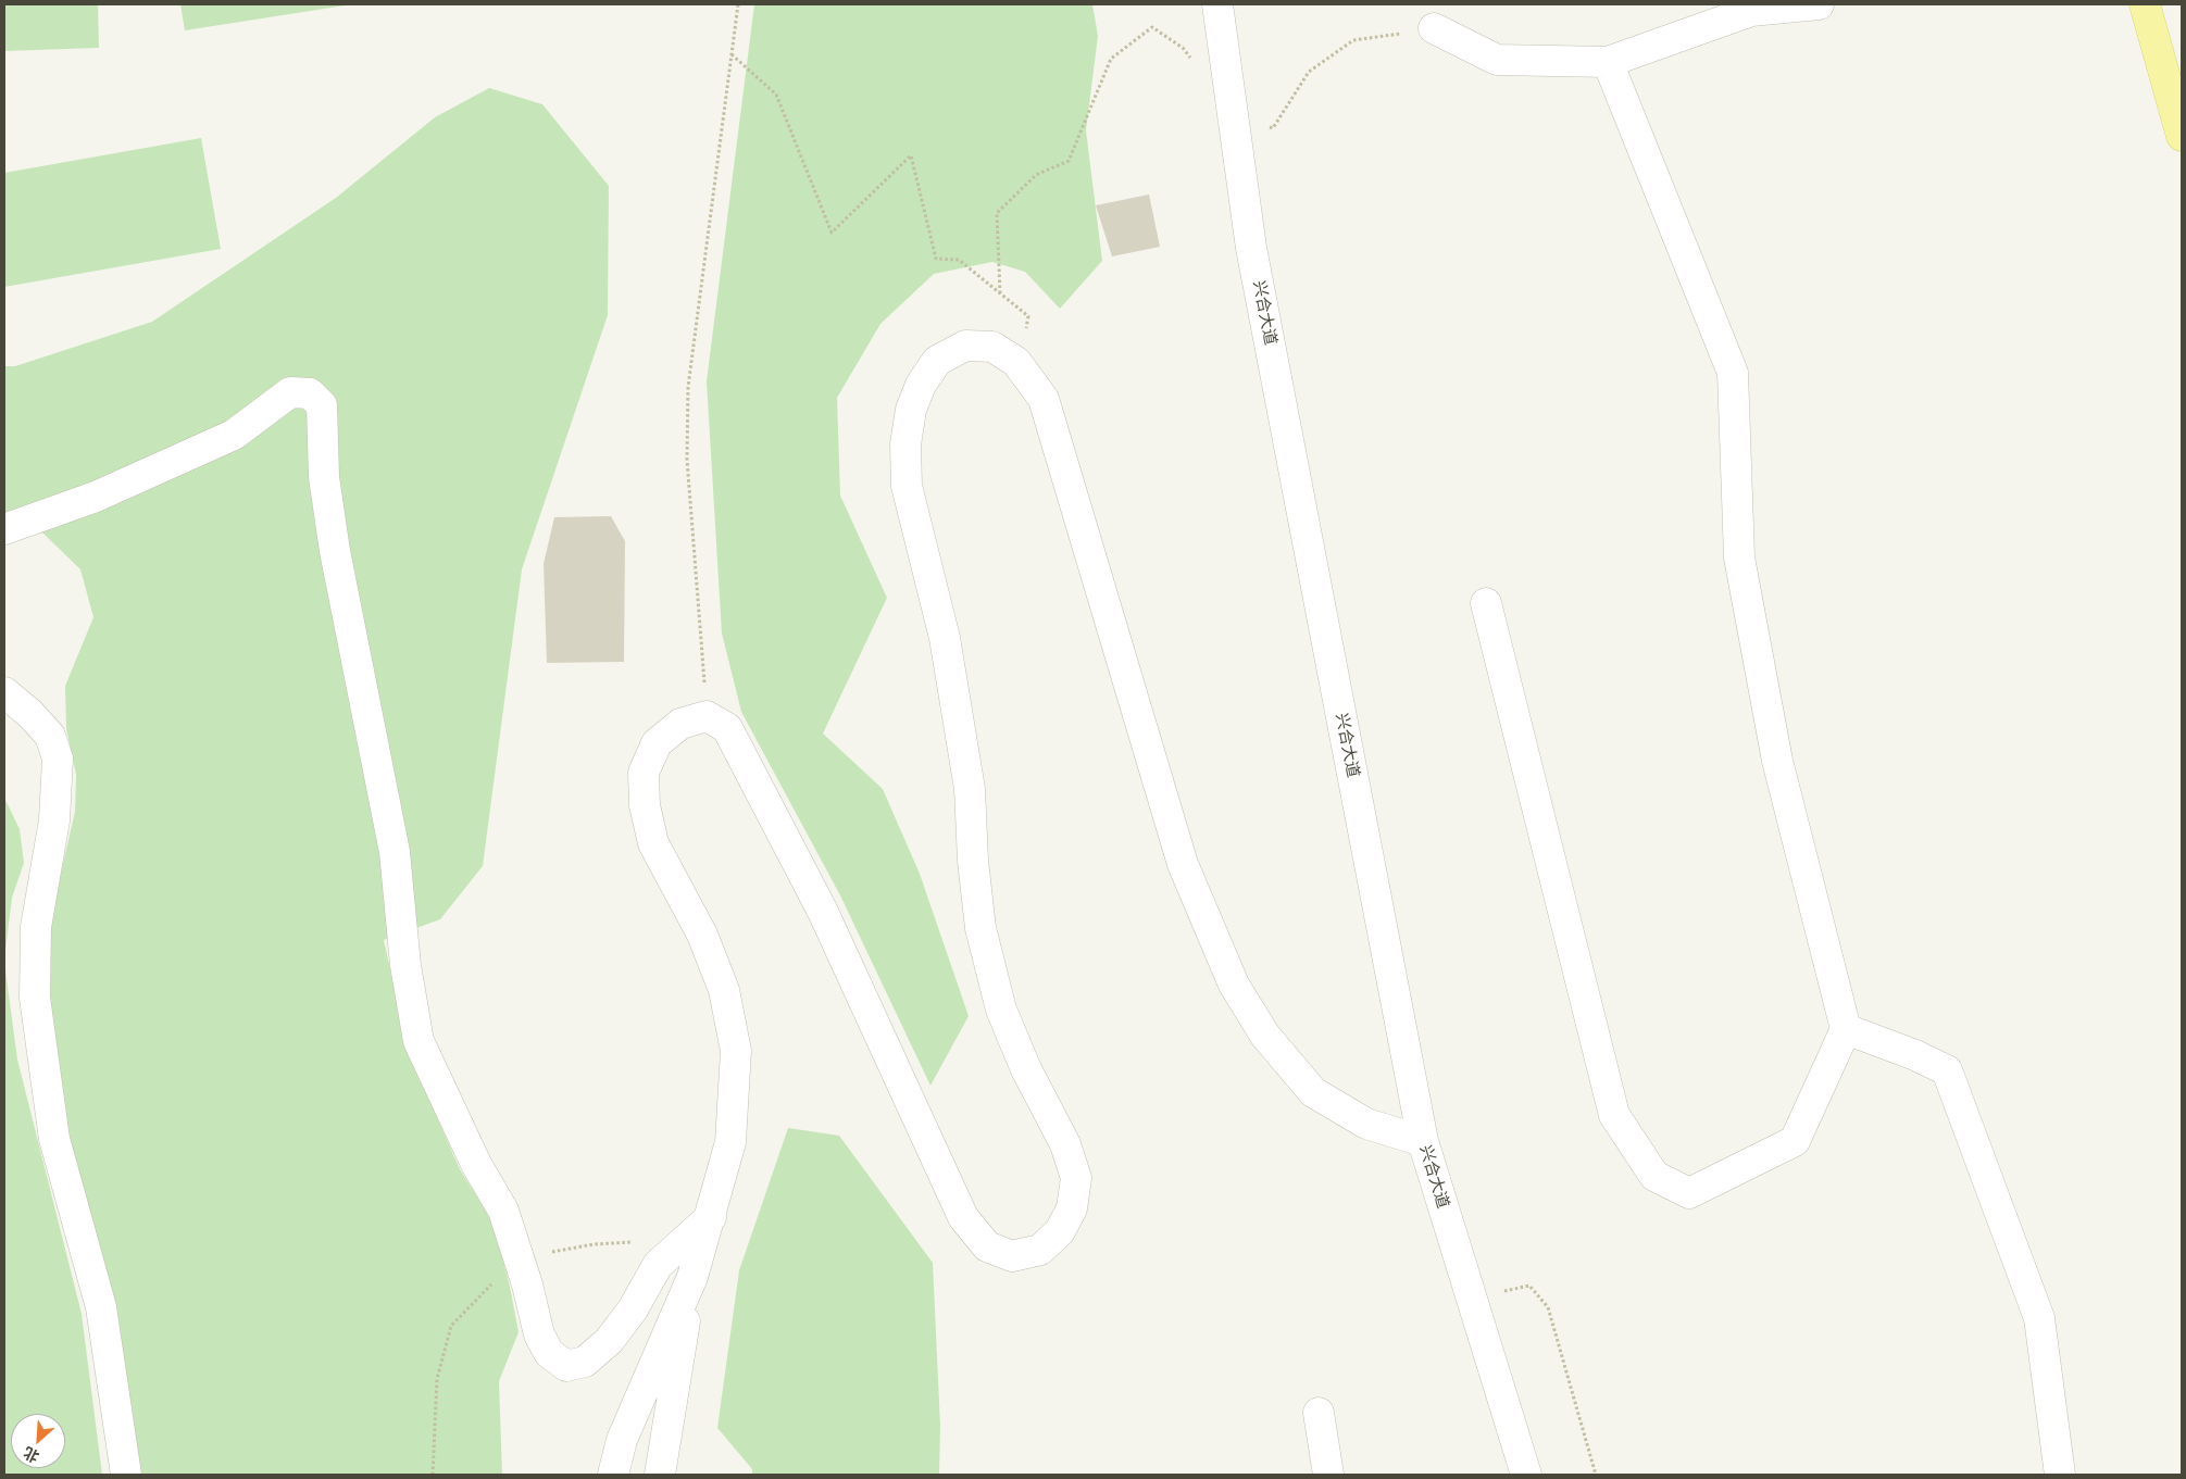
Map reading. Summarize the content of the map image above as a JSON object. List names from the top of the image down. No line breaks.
{"streets":{"street":["兴合大道"]},"north":"bottom left"}
